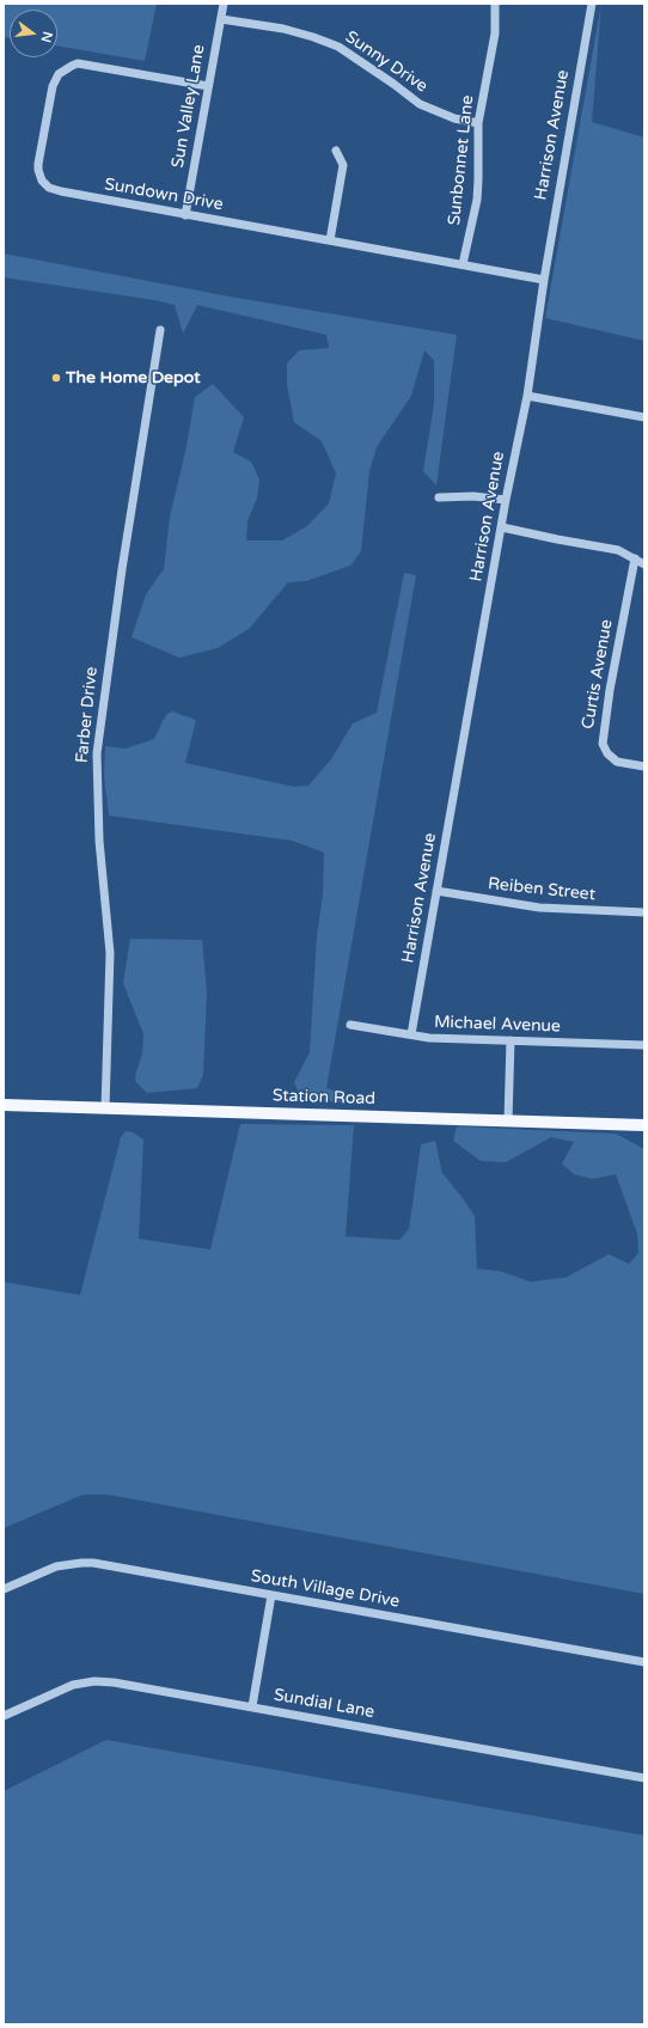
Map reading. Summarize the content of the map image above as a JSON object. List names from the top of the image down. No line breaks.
{"streets":{"main road":["Station Road"],"street":["Sunny Drive","Sun Valley Lane","Harrison Avenue","Sunbonnet Lane","Sundown Drive","Curtis Avenue","Farber Drive","Reiben Street","Michael Avenue","South Village Drive","Sundial Lane"]},"crossings":[["Sunny Drive","Sun Valley Lane"],["Sunny Drive","Sunbonnet Lane"],["Sun Valley Lane","Sundown Drive"],["Harrison Avenue","Sundown Drive"],["Harrison Avenue","Reiben Street"],["Harrison Avenue","Michael Avenue"],["Sunbonnet Lane","Sundown Drive"],["Farber Drive","Station Road"]],"places":["The Home Depot"],"north":"right"}
